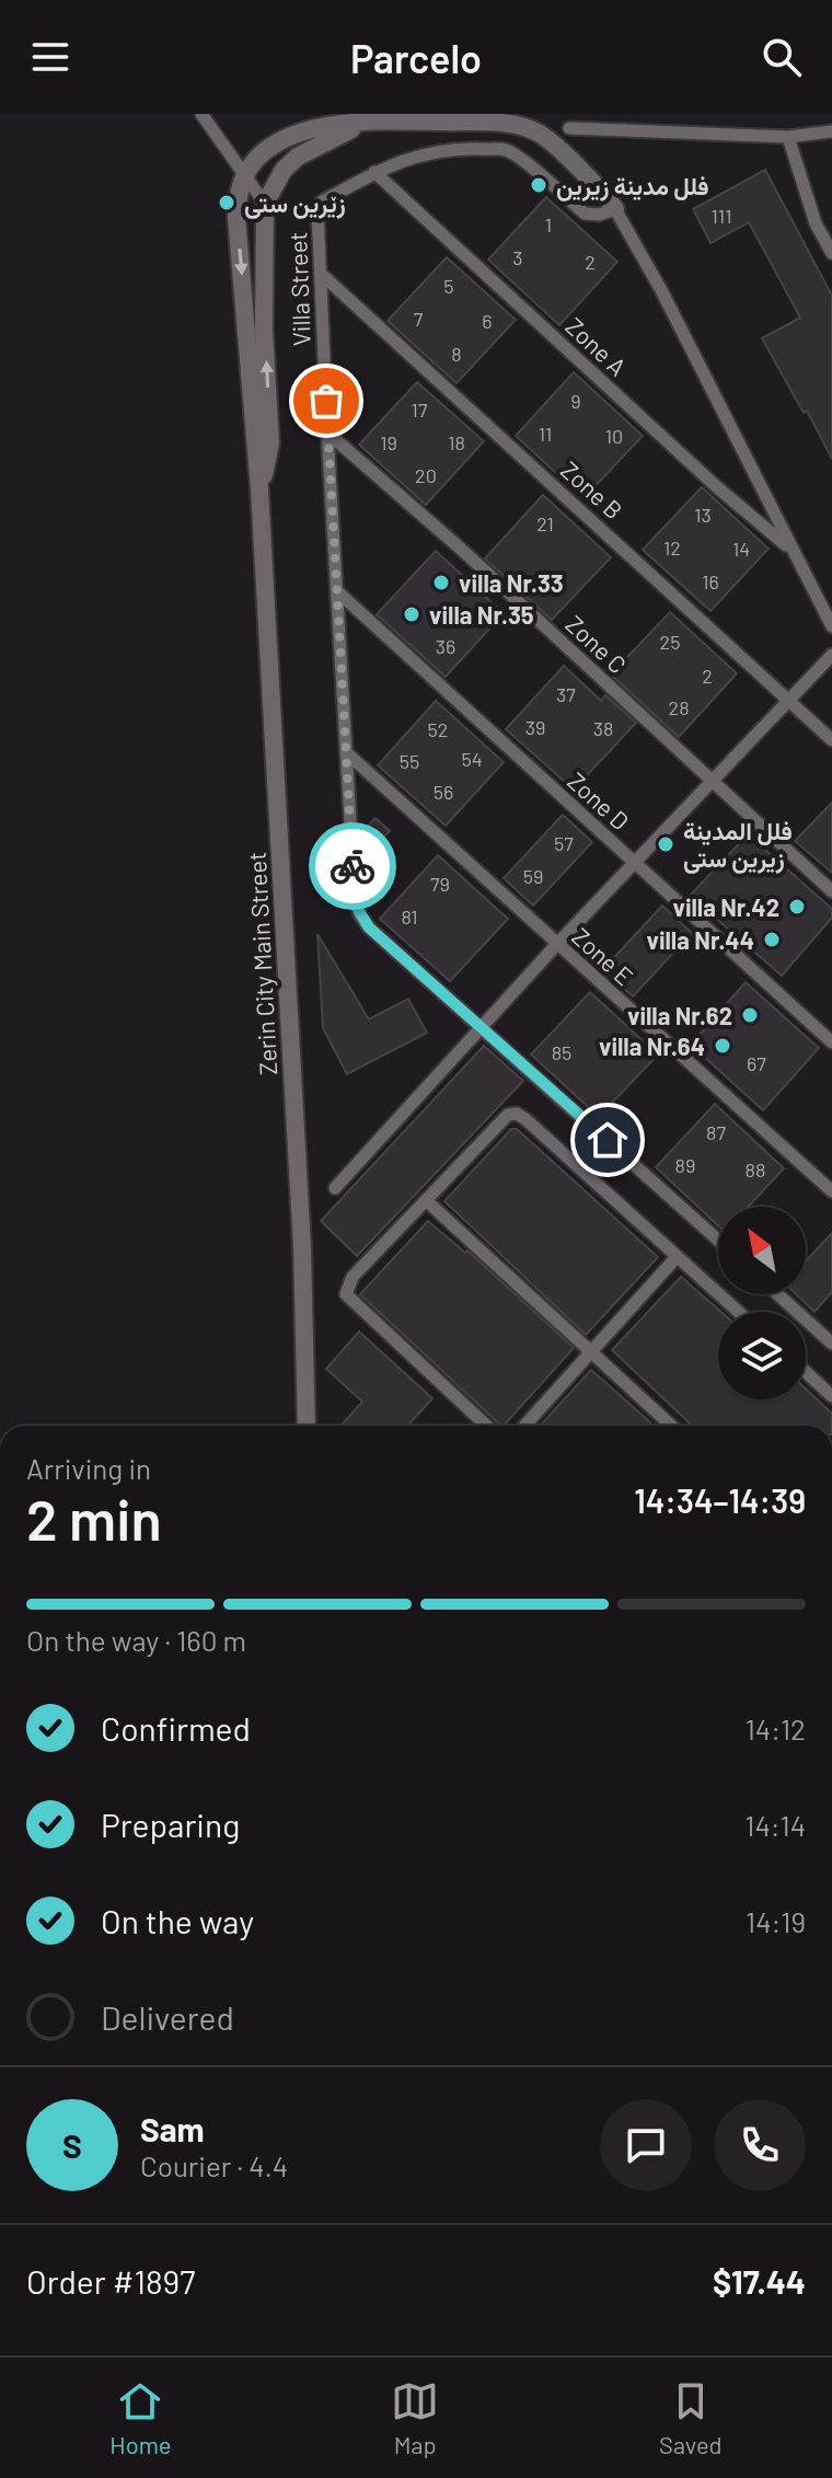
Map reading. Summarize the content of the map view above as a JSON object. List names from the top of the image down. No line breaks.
{"streets":{"street":["Villa Street","Zone A","Zone B","Zone C","Zone D","Zone E","Zerin City Main Street"]},"crossings":[["Villa Street","Zone A"],["Villa Street","Zone B"],["Villa Street","Zone C"],["Villa Street","Zone D"],["Villa Street","Zone E"]],"places":["فلل مدينة زيرين","زێرین ستی","villa Nr.33","villa Nr.35","فلل المدينة زیرین ستی","villa Nr.42","villa Nr.44","villa Nr.62","villa Nr.64"],"house_numbers":["111","1","3","2","5","7","6","8","9","17","11","10","19","18","20","13","21","12","14","16","25","36","2","37","28","39","38","52","54","55","56","57","59","79","81","85","67","87","89","88"],"north":"top left","page":{"header":"Parcelo","heading":["2 min","Arriving in","14:34–14:39"],"panel":["Sam","Courier · 4.4","Order #1897","$17.44"],"bar":"On the way · 160 m","list":[["Confirmed","14:12"],["Preparing","14:14"],["On the way","14:19"],"Delivered"],"round":"S","tabs":["Home","Map","Saved"]}}
